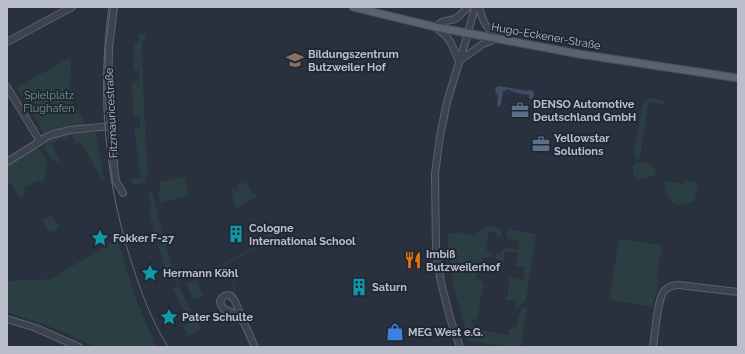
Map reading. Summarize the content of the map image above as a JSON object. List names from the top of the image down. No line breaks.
{"streets":{"main road":["Hugo-Eckener-Straße"],"street":["Fitzmauricestraße"]},"parks":["Spielplatz Flughafen"],"places":{"school or university":["Bildungszentrum Butzweiler Hof"],"office":["DENSO Automotive Deutschland GmbH","Yellowstar Solutions"],"building":["Cologne International School","Saturn"],"place":["Fokker F-27","Hermann Köhl","Pater Schulte"],"restaurant":["Imbiß Butzweilerhof"],"shop":["MEG West e.G."]}}
